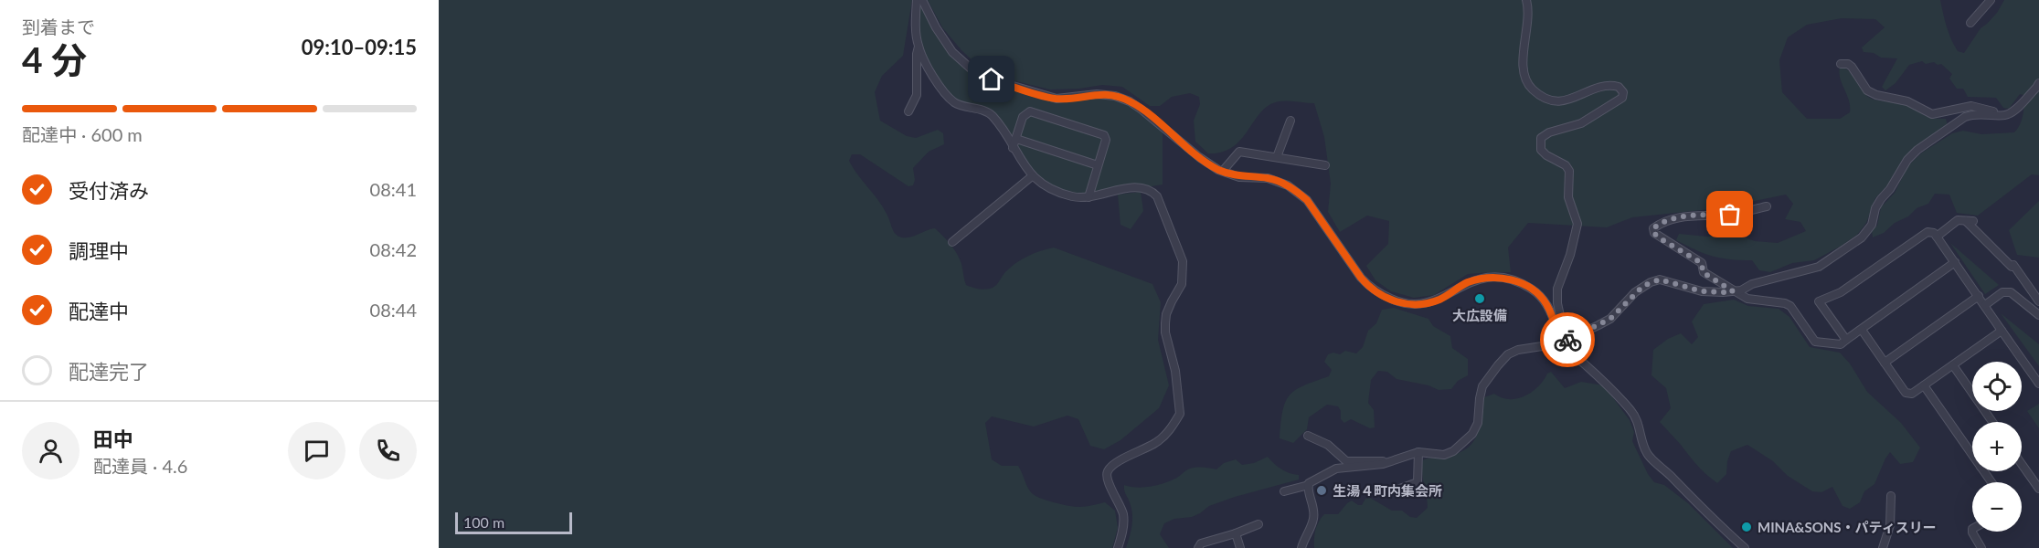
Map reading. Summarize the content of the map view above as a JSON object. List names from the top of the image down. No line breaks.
{"places":["大広設備","生湯４町内集会所","MINA&SONS・パティスリー"],"scale_bar":"100 m","page":{"heading":["4 分","到着まで","09:10–09:15"],"panel":["田中","配達員 · 4.6"],"bar":"配達中 · 600 m","list":[["受付済み","08:41"],["調理中","08:42"],["配達中","08:44"],"配達完了"],"map_buttons":["+","−"],"scale":"100 m"}}
